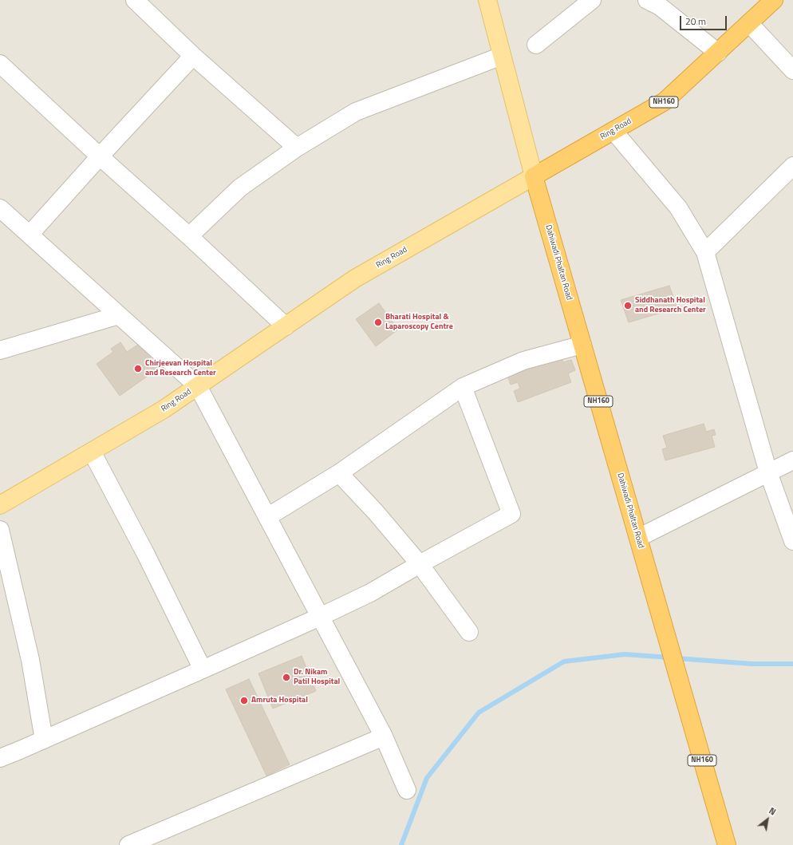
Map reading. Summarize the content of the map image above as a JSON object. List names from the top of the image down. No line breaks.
{"streets":{"highway":["NH160","Ring Road","Dahiwadi Phaltan Road"]},"crossings":[["Ring Road","Dahiwadi Phaltan Road"]],"places":["Siddhanath Hospital and Research Center","Bharati Hospital & Laparoscopy Centre","Chirjeevan Hospital and Research Center","Dr. Nikam Patil Hospital","Amruta Hospital"],"scale_bar":"20 m","north":"top right"}
